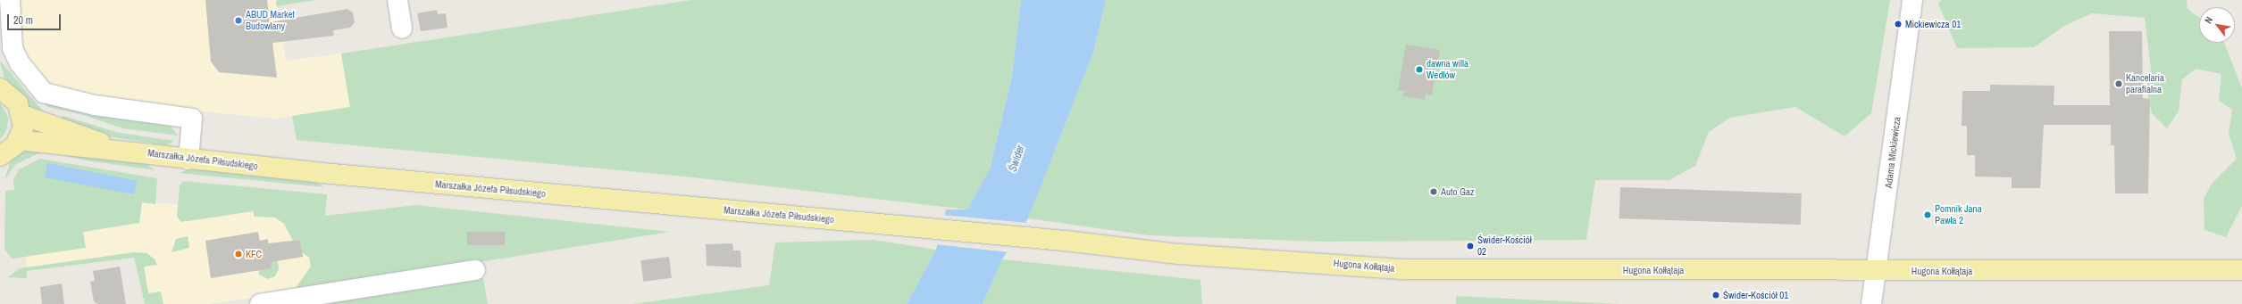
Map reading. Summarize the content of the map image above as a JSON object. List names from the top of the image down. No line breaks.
{"streets":{"main road":["Marszałka Józefa Piłsudskiego","Hugona Kołłątaja"],"street":["Adama Mickiewicza"]},"crossings":[["Adama Mickiewicza","Hugona Kołłątaja"],["Marszałka Józefa Piłsudskiego","Hugona Kołłątaja"]],"water":["Świder"],"places":["ABUD Market Budowlany","Mickiewicza 01","dawna willa Wedlów","Kancelaria parafialna","Auto Gaz","Pomnik Jana Pawła 2","Świder-Kościół 02","KFC","Świder-Kościół 01"],"scale_bar":"20 m","north":"top left"}
